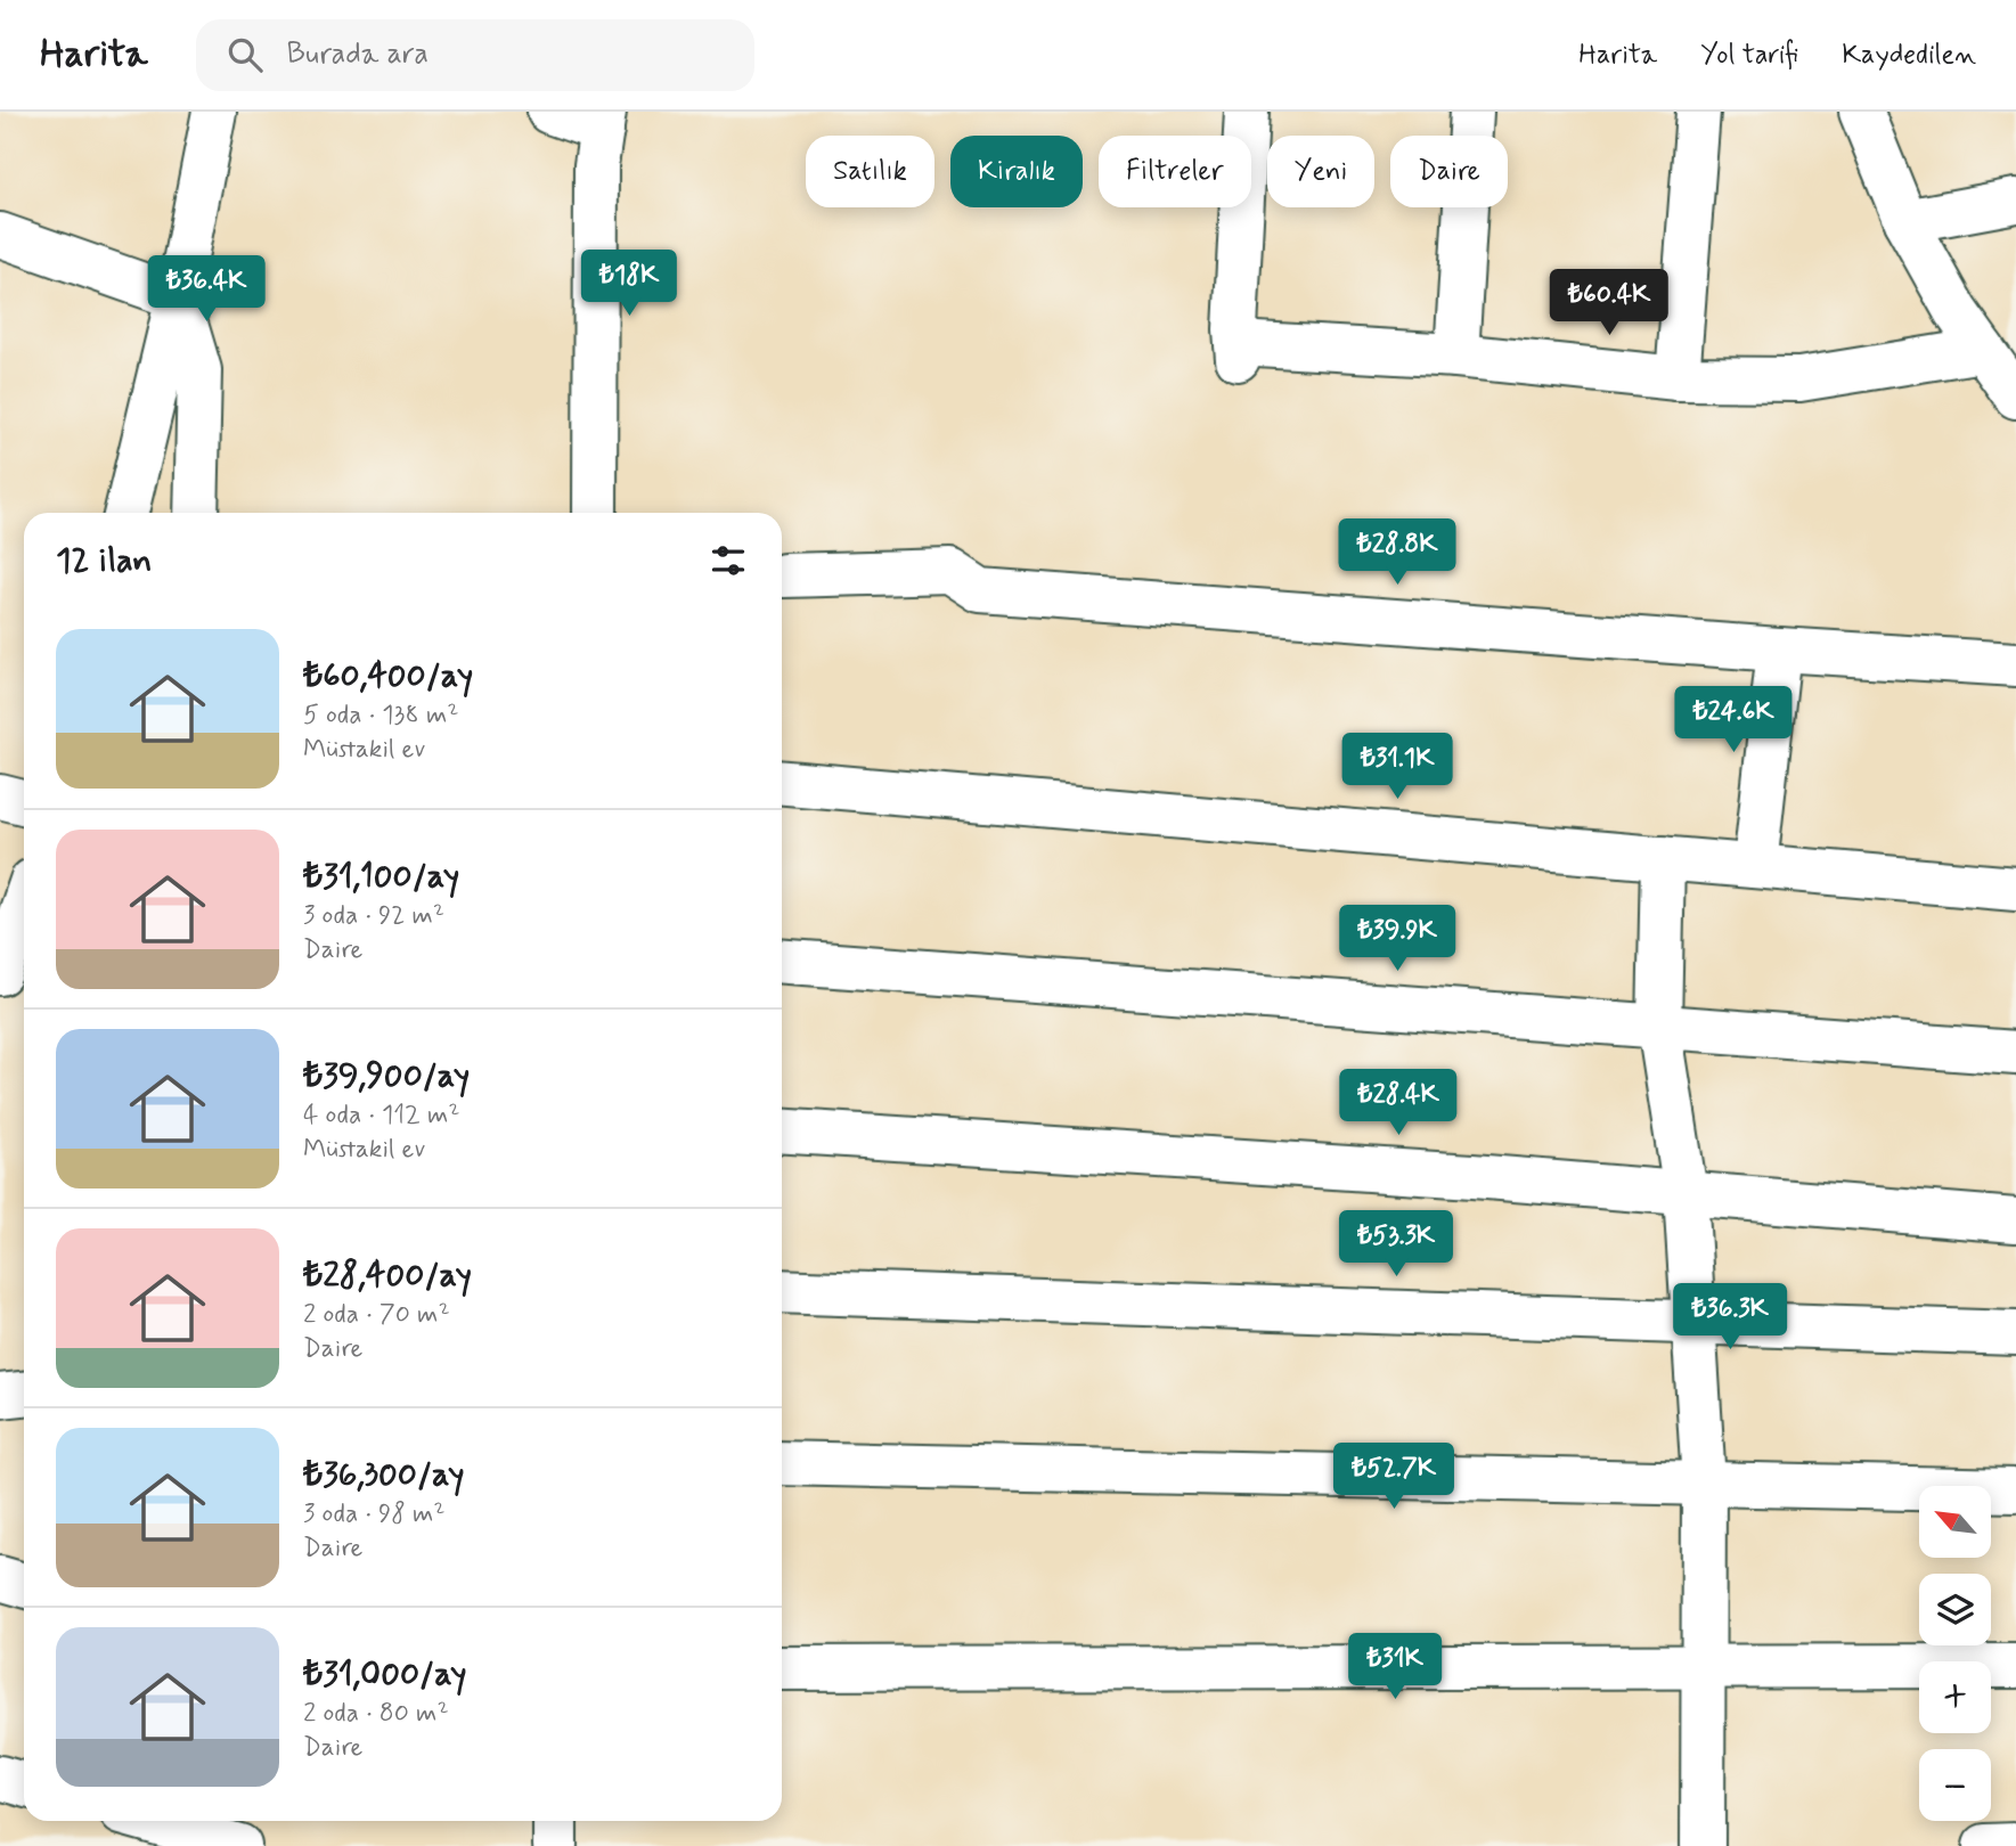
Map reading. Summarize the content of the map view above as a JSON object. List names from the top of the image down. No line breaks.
{"north":"top left","page":{"header":"Harita","search":"Burada ara","nav":["Harita","Yol tarifi","Kaydedilen"],"chip":["Satılık","Kiralık","Filtreler","Yeni","Daire"],"price":["₺18K","₺36.4K","₺60.4K","₺28.8K","₺24.6K","₺31.1K","₺39.9K","₺28.4K","₺53.3K","₺36.3K","₺52.7K","₺31K"],"heading":"12 ilan","list":[{"name":"₺60,400/ay","note":"5 oda · 138 m² · Müstakil ev"},{"name":"₺31,100/ay","note":"3 oda · 92 m² · Daire"},{"name":"₺39,900/ay","note":"4 oda · 112 m² · Müstakil ev"},{"name":"₺28,400/ay","note":"2 oda · 70 m² · Daire"},{"name":"₺36,300/ay","note":"3 oda · 98 m² · Daire"},{"name":"₺31,000/ay","note":"2 oda · 80 m² · Daire"}],"map_buttons":["+","−"]}}
